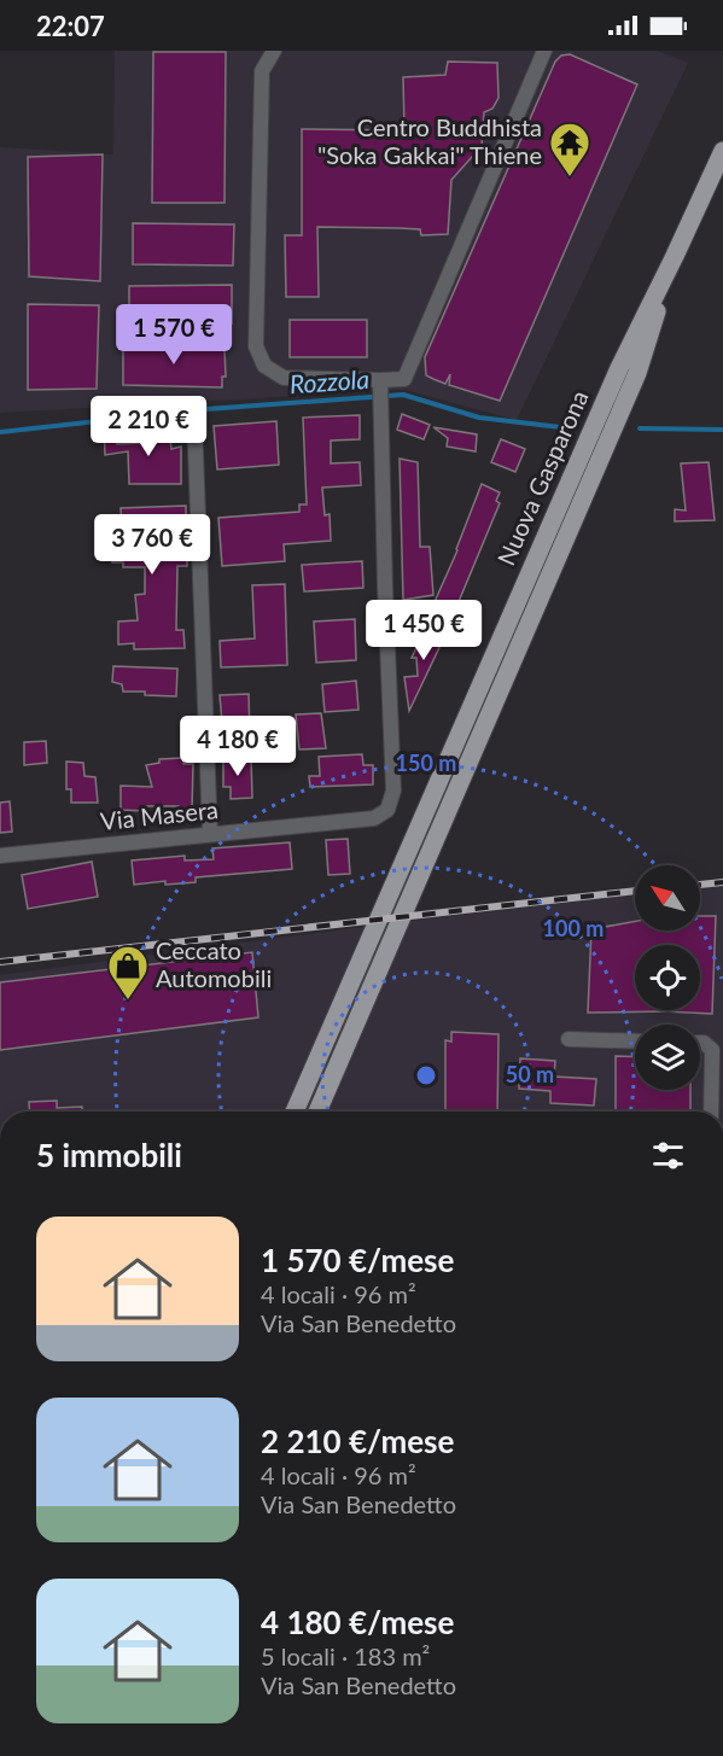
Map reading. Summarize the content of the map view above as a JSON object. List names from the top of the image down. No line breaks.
{"streets":{"main road":["Nuova Gasparona"],"street":["Via Masera"]},"water":["Rozzola"],"places":{"temple":["Centro Buddhista \"Soka Gakkai\" Thiene"],"shop":["Ceccato Automobili"]},"north":"top left","page":{"status":"22:07","price":["1 570 €","2 210 €","3 760 €","1 450 €","4 180 €"],"heading":"5 immobili","list":[{"name":"1 570 €/mese","note":"4 locali · 96 m² · Via San Benedetto"},{"name":"2 210 €/mese","note":"4 locali · 96 m² · Via San Benedetto"},{"name":"4 180 €/mese","note":"5 locali · 183 m² · Via San Benedetto"}]},"rings":["150 m","100 m","50 m"]}
